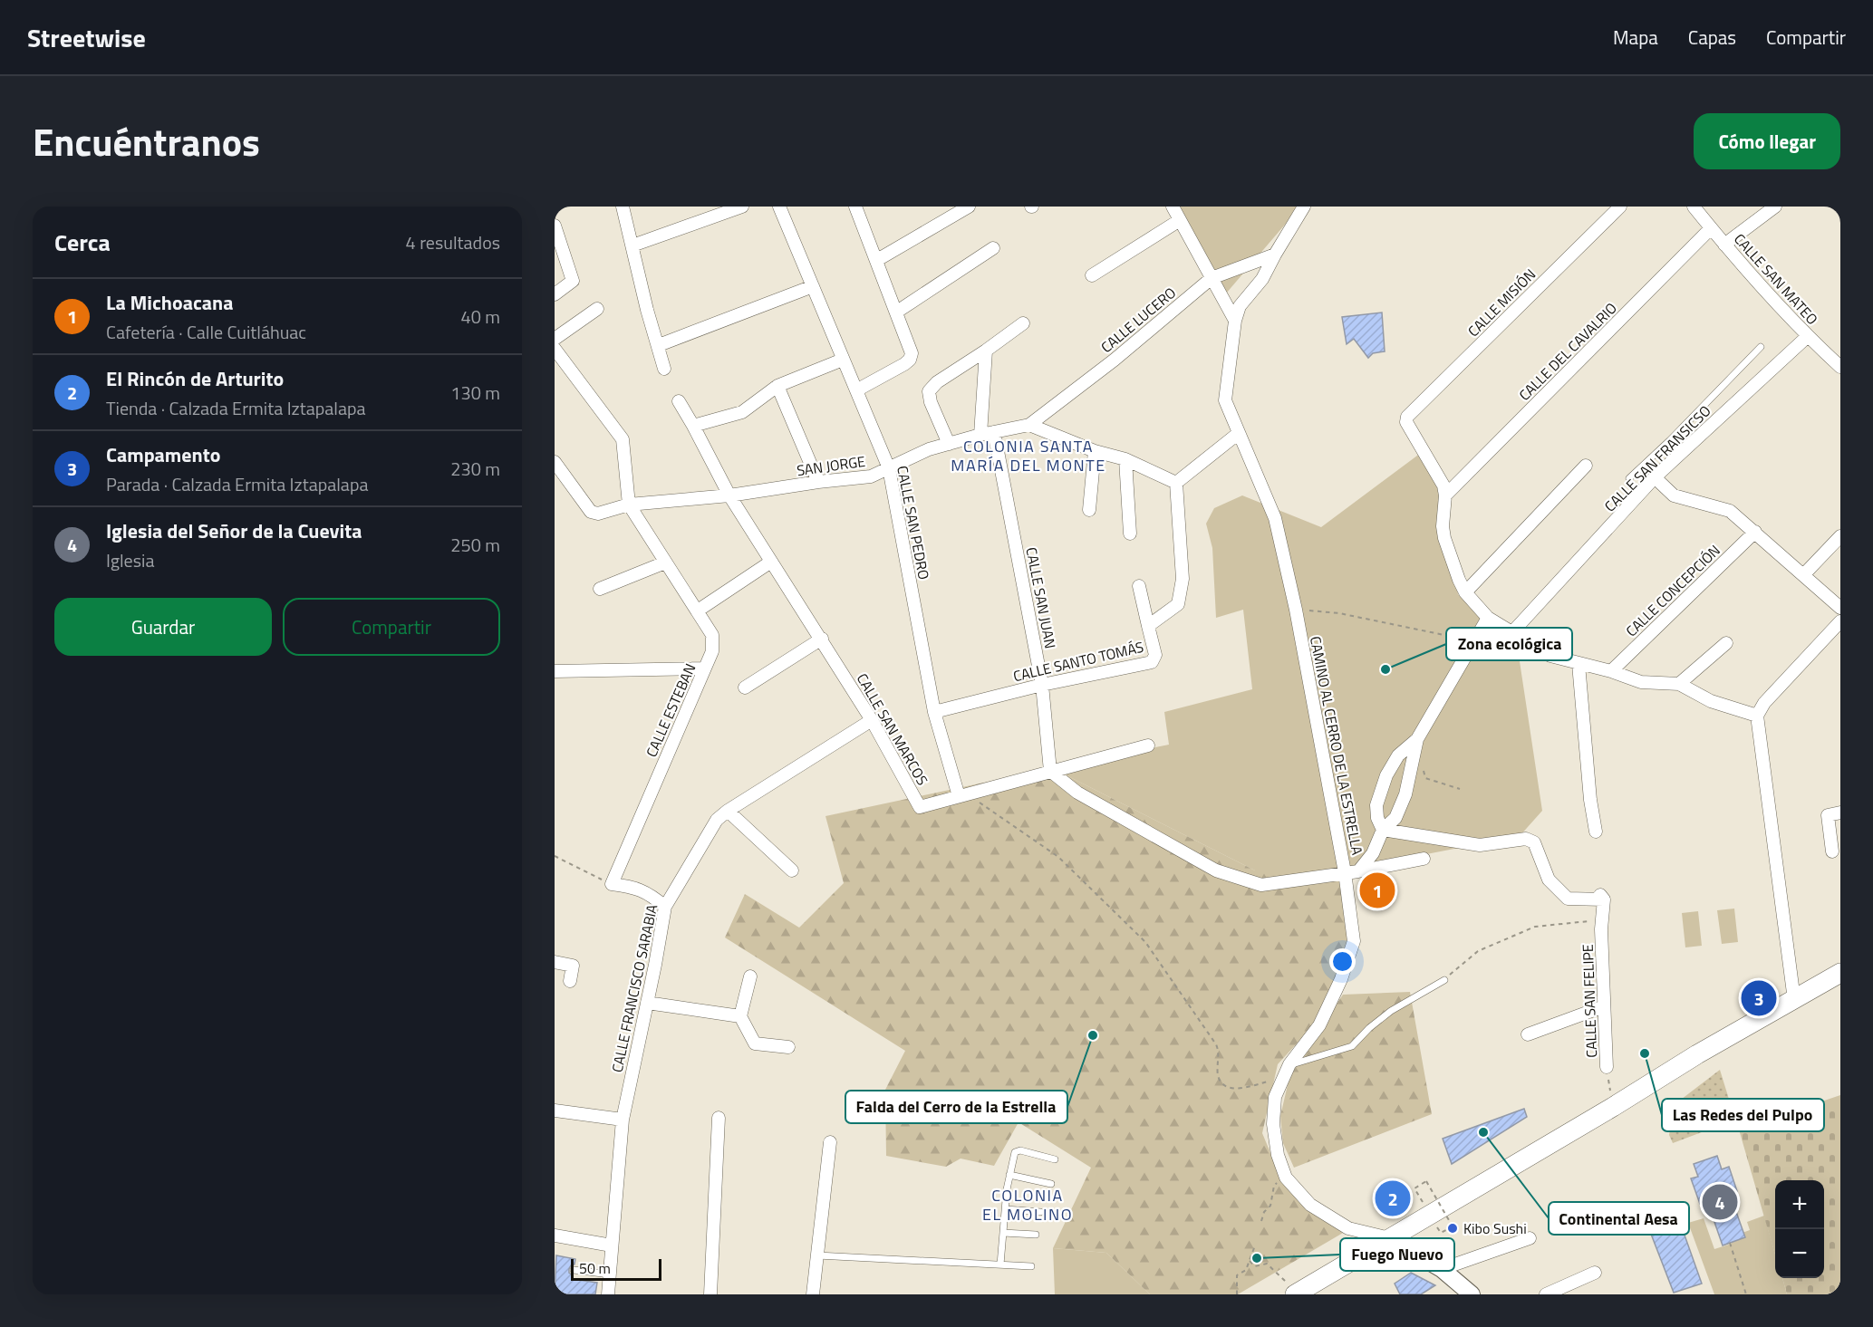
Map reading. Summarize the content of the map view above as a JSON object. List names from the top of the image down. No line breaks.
{"streets":{"street":["CALLE SAN MATEO","CALLE MISIÓN","CALLE LUCERO","CALLE DEL CAVALRIO","CALLE SAN FRANSICSO","SAN JORGE","CALLE SAN PEDRO","CALLE CONCEPCIÓN","CALLE SAN JUAN","CALLE SANTO TOMÁS","CALLE ESTEBAN","CALLE SAN MARCOS","CAMINO AL CERRO DE LA ESTRELLA","CALLE FRANCISCO SARABIA","CALLE SAN FELIPE"]},"crossings":[["CALLE SAN MATEO","CALLE DEL CAVALRIO"],["CALLE SAN MATEO","CALLE SAN FRANSICSO"],["CALLE MISIÓN","CALLE DEL CAVALRIO"],["CALLE LUCERO","SAN JORGE"],["CALLE LUCERO","CAMINO AL CERRO DE LA ESTRELLA"],["SAN JORGE","CALLE SAN PEDRO"],["SAN JORGE","CALLE SAN JUAN"],["SAN JORGE","CALLE ESTEBAN"],["SAN JORGE","CALLE SAN MARCOS"],["CALLE SAN PEDRO","CALLE SANTO TOMÁS"],["CALLE SAN PEDRO","CALLE SAN MARCOS"],["CALLE SAN JUAN","CALLE SANTO TOMÁS"],["CALLE SAN JUAN","CALLE SAN MARCOS"],["CALLE SAN MARCOS","CALLE FRANCISCO SARABIA"]],"districts":["COLONIA SANTA MARÍA DEL MONTE","COLONIA EL MOLINO"],"places":["Zona ecológica","Falda del Cerro de la Estrella","Las Redes del Pulpo","Continental Aesa","Kibo Sushi","Fuego Nuevo"],"scale_bar":"50 m","page":{"header":"Streetwise","nav":["Mapa","Capas","Compartir"],"title":"Encuéntranos","buttons":["Cómo llegar",["Guardar","Compartir"]],"heading":["Cerca","4 resultados"],"list":[{"mark":"1","name":"La Michoacana","note":"Cafetería · Calle Cuitláhuac","value":"40 m"},{"mark":"2","name":"El Rincón de Arturito","note":"Tienda · Calzada Ermita Iztapalapa","value":"130 m"},{"mark":"3","name":"Campamento","note":"Parada · Calzada Ermita Iztapalapa","value":"230 m"},{"mark":"4","name":"Iglesia del Señor de la Cuevita","note":"Iglesia","value":"250 m"}],"pins":["1","3","2","4"],"map_buttons":["+","−"],"scale":"50 m"}}
